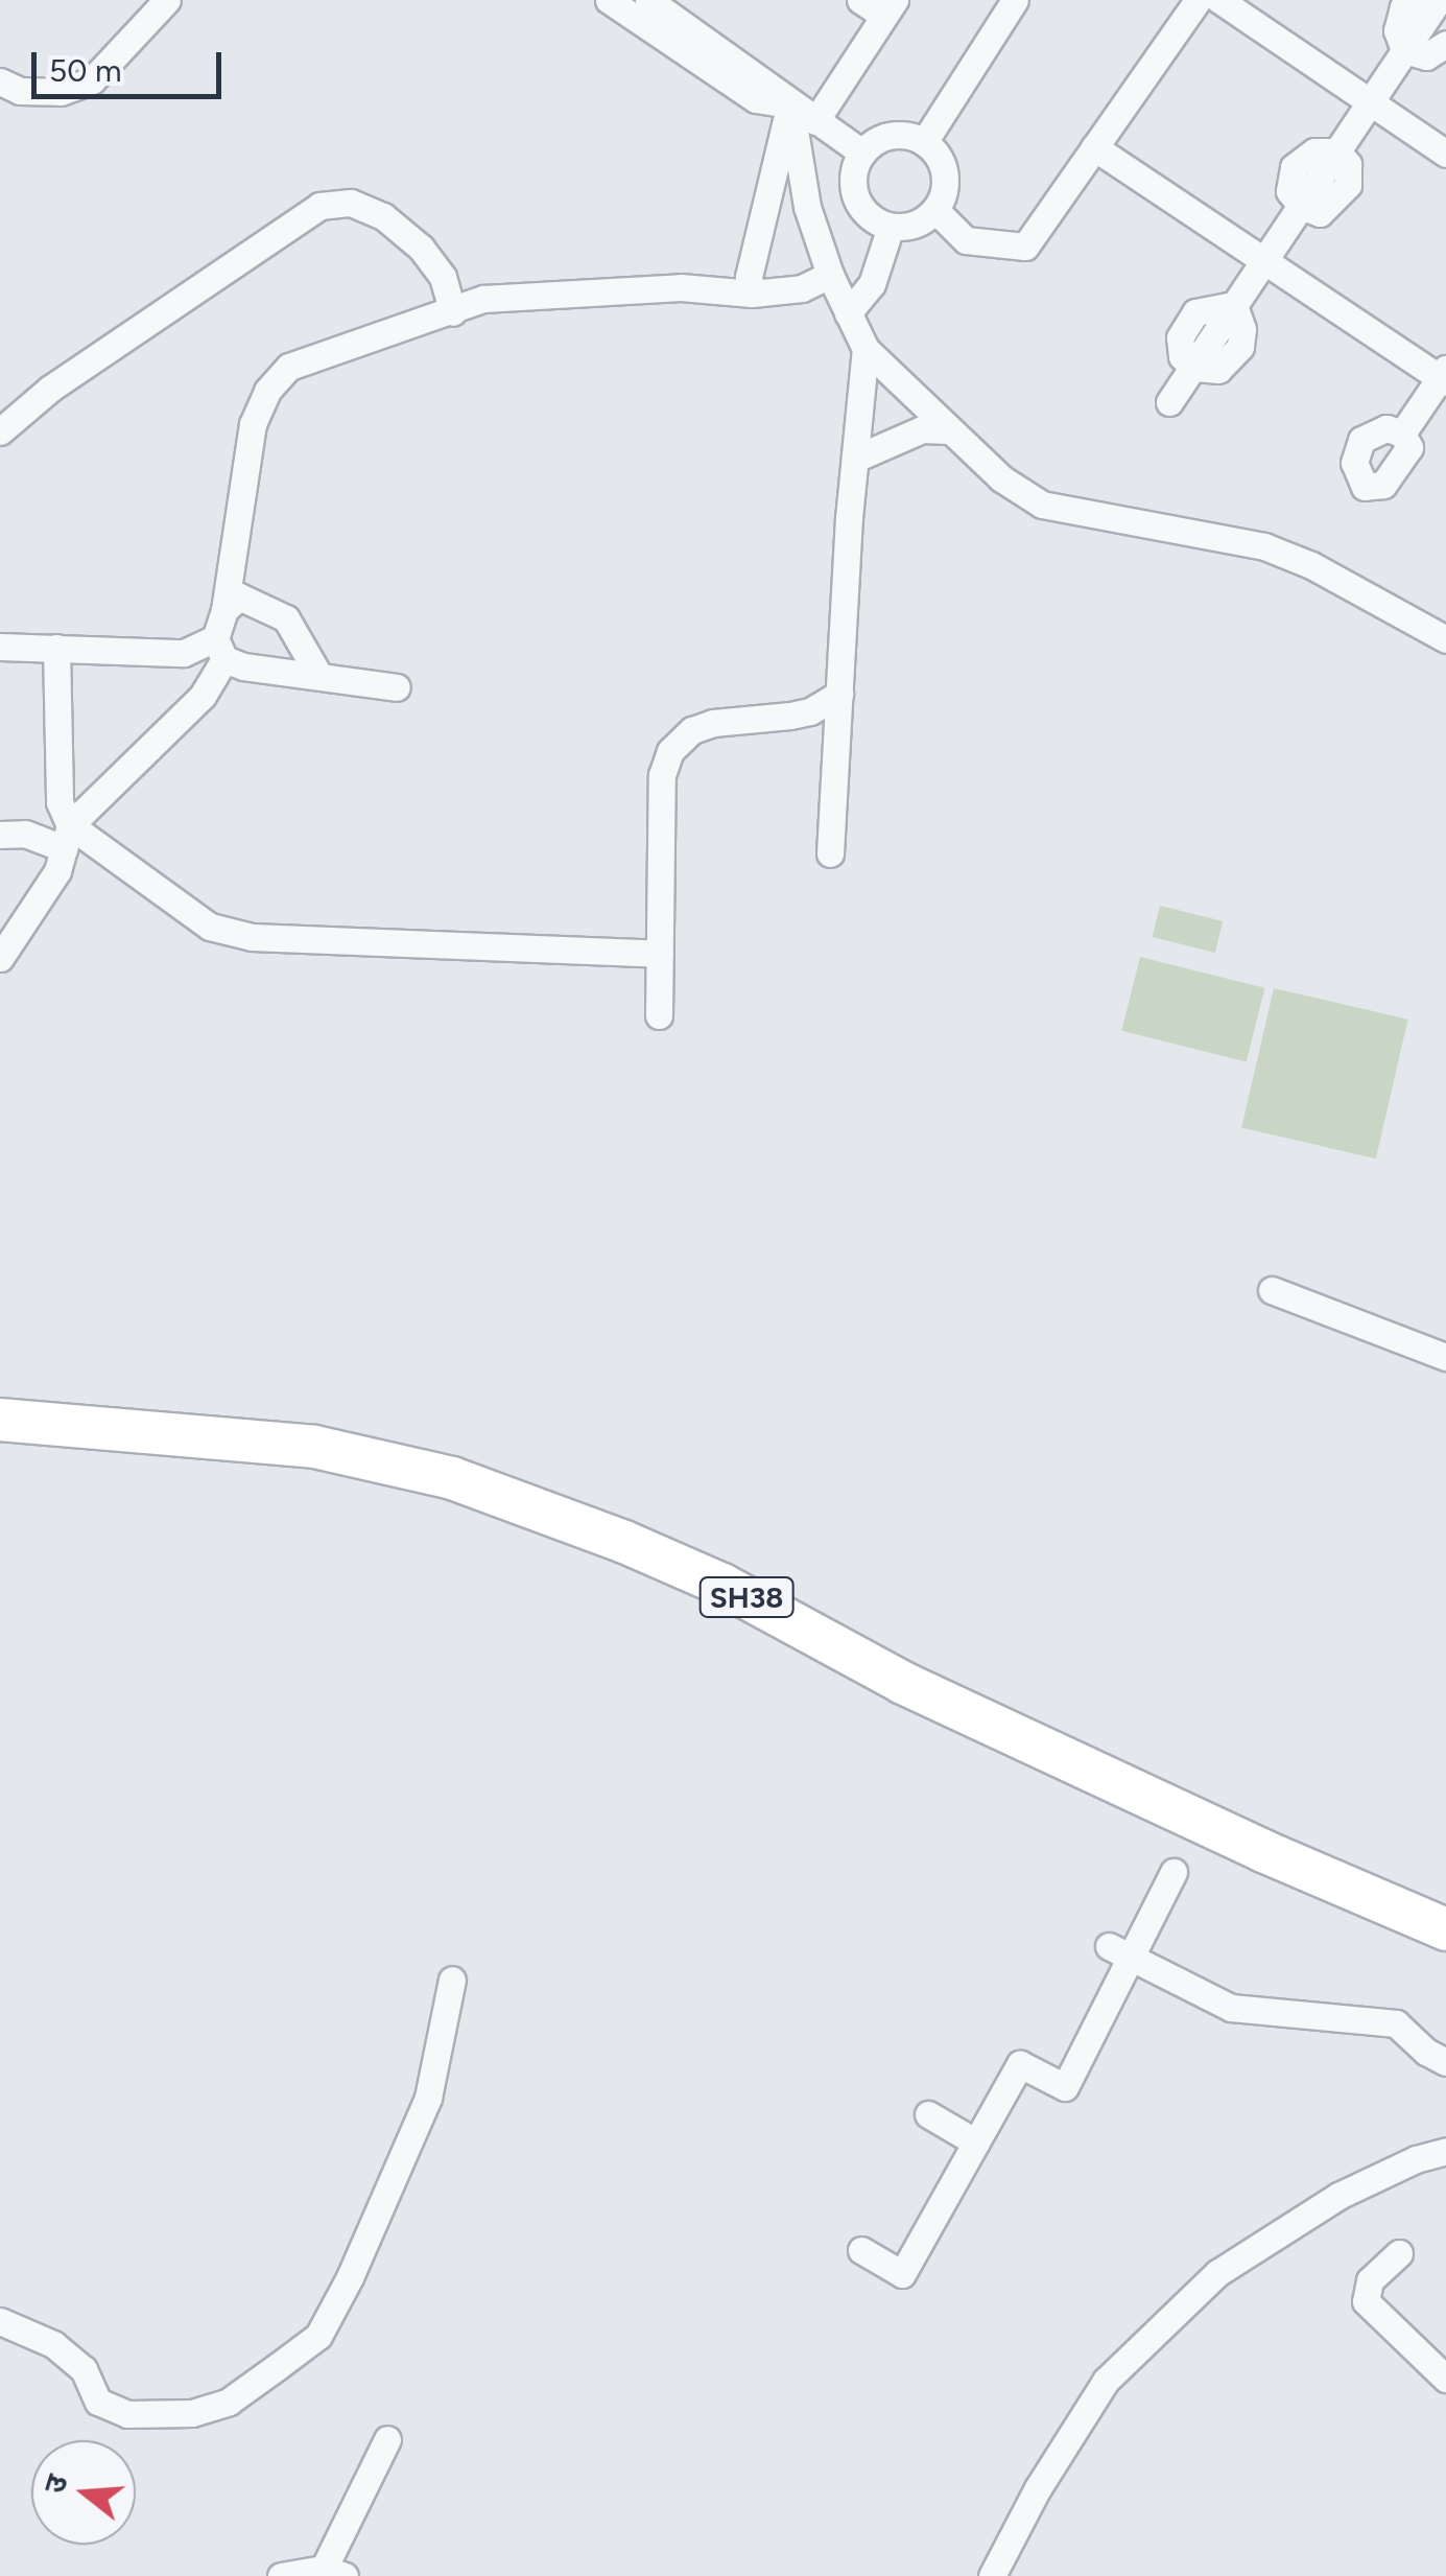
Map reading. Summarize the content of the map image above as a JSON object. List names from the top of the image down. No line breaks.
{"streets":{"main road":["SH38"]},"scale_bar":"50 m","north":"left"}
